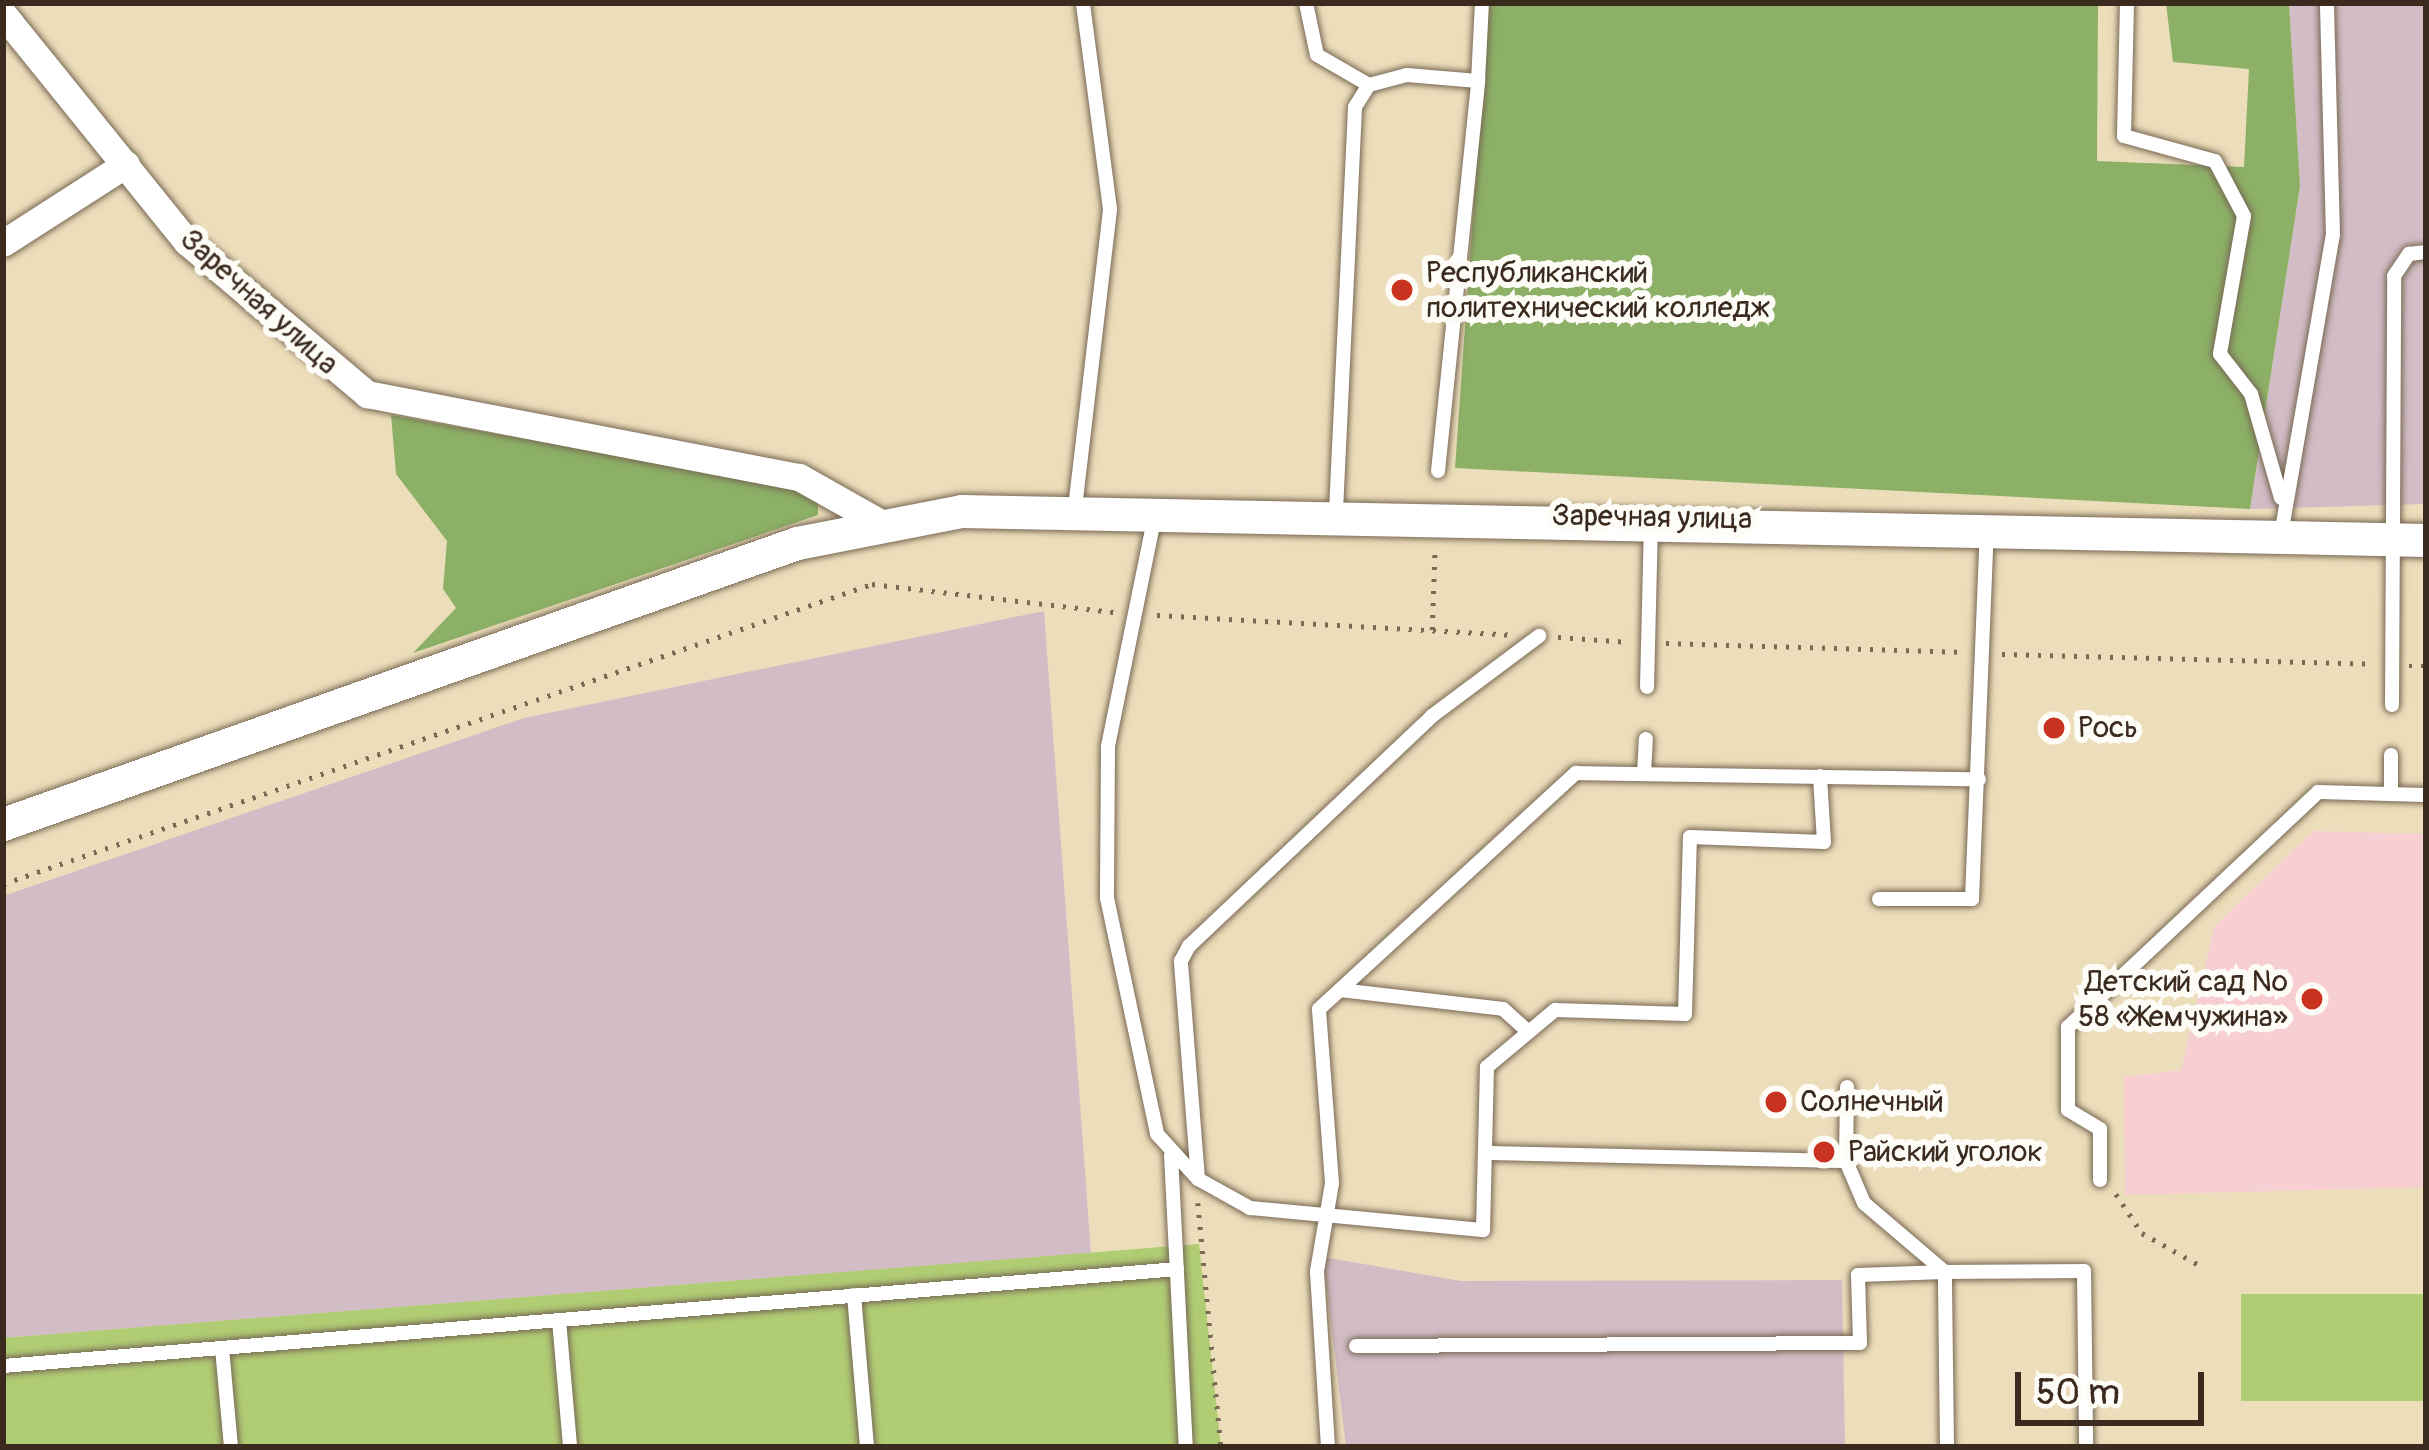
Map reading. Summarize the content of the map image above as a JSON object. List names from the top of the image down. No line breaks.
{"streets":{"street":["Заречная улица"]},"places":["Республиканский политехнический колледж","Рось","Детский сад № 58 «Жемчужина»","Солнечный","Райский уголок"],"scale_bar":"50 m"}
